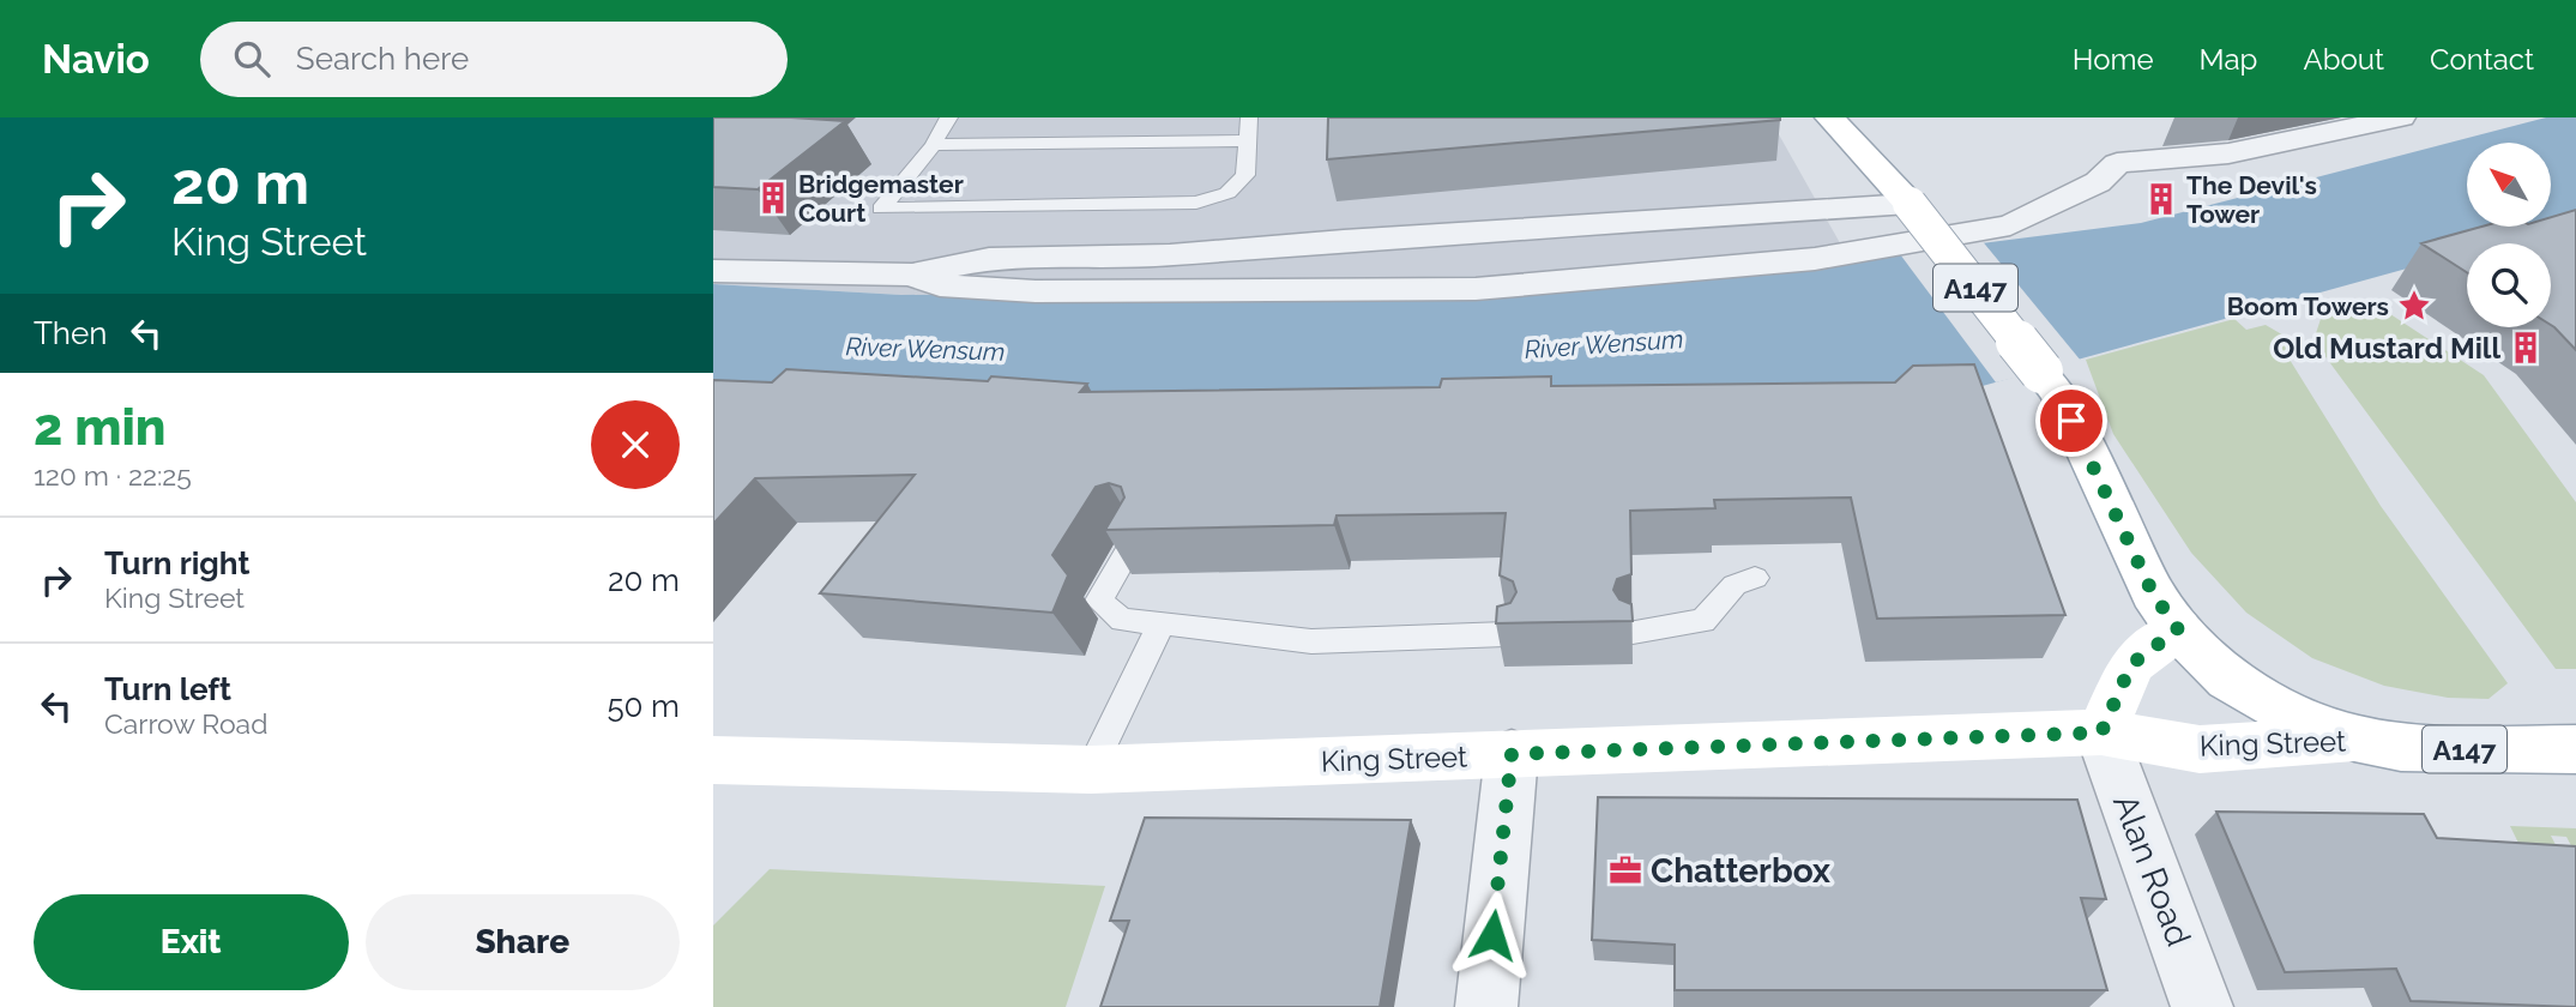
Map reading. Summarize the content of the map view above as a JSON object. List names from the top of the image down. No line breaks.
{"streets":{"street":["A147","King Street","Alan Road"]},"crossings":[["A147","King Street"],["King Street","Alan Road"]],"water":["River Wensum"],"places":{"building":["Bridgemaster Court","The Devil's Tower","Old Mustard Mill"],"place":["Boom Towers"],"office":["Chatterbox"]},"north":"top left","page":{"header":"Navio","search":"Search here","nav":["Home","Map","About","Contact"],"turn":["20 m","King Street"],"then":"Then","heading":["2 min","120 m · 22:25"],"list":[{"name":"Turn right","note":"King Street","value":"20 m"},{"name":"Turn left","note":"Carrow Road","value":"50 m"}],"buttons":["Exit","Share"]}}
